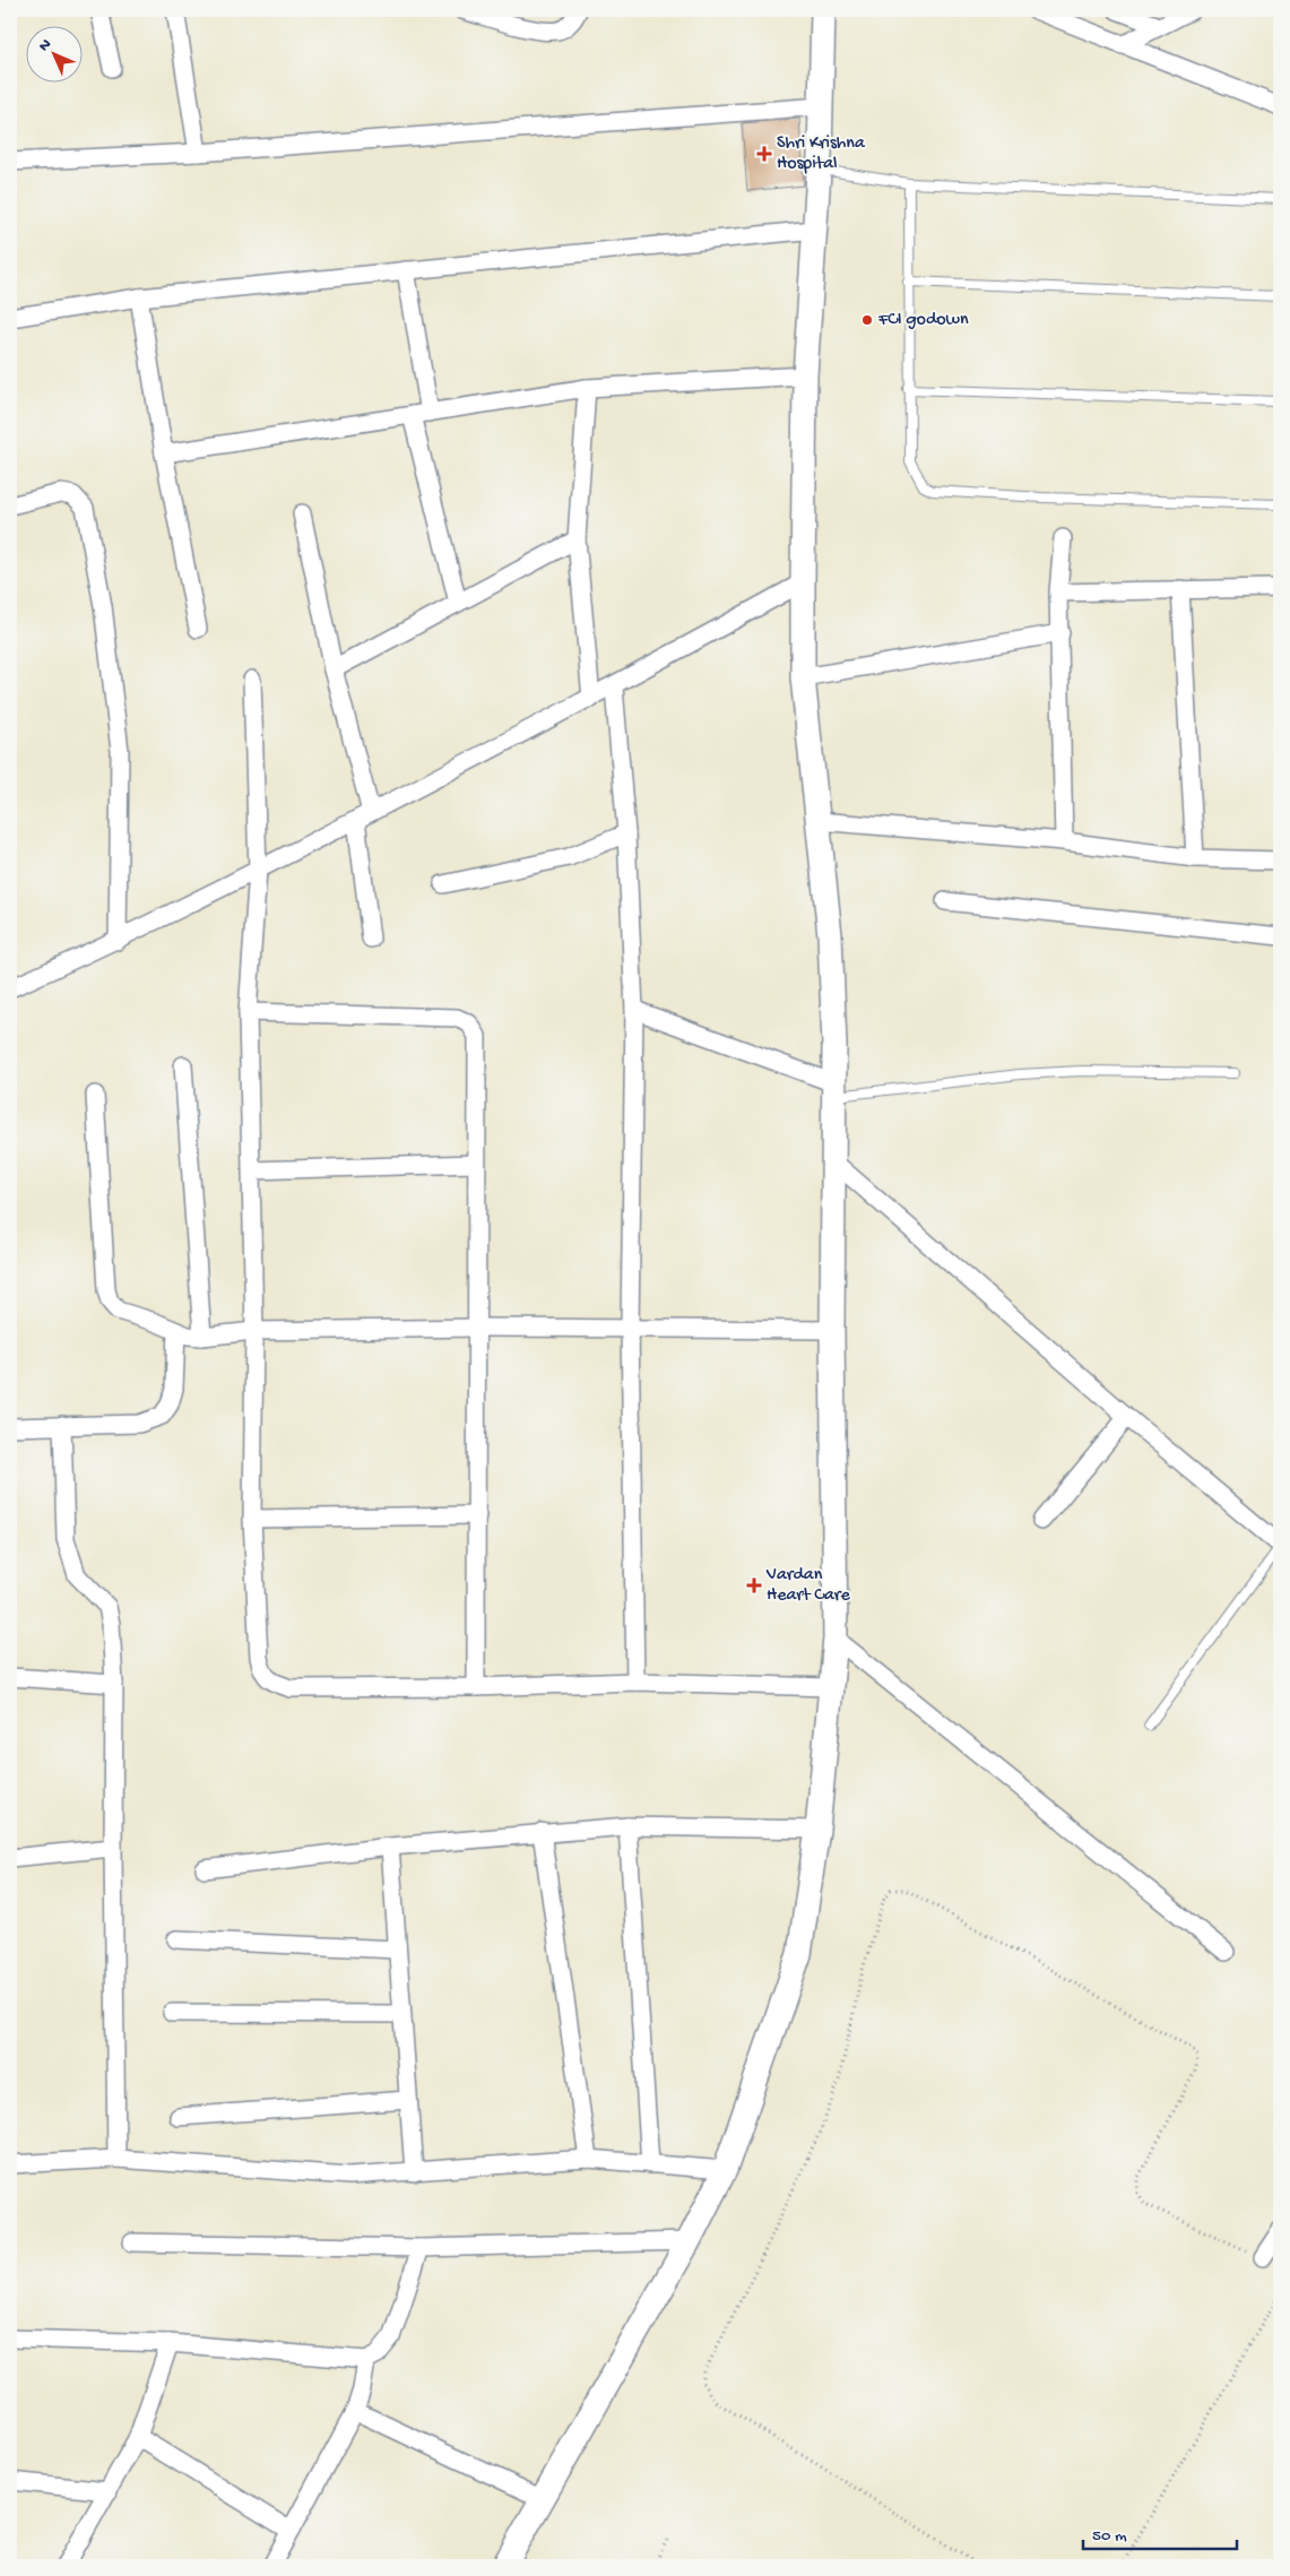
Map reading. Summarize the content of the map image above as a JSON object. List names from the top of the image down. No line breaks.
{"places":{"health":["Shri Krishna Hospital","Vardan Heart Care"],"other":["FCI godown"]},"scale_bar":"50 m","north":"top left"}
